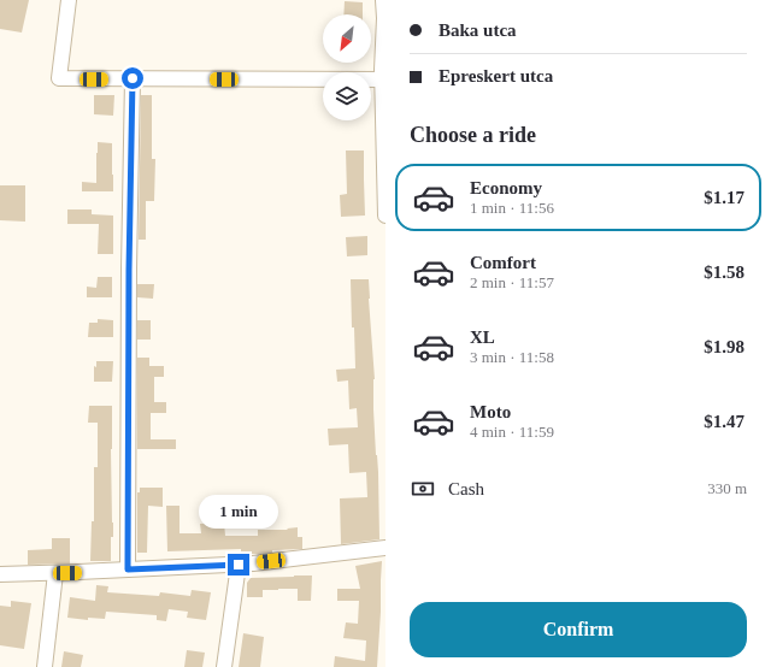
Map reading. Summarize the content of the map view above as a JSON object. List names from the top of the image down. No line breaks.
{"north":"bottom left","page":{"banner":["Baka utca","Epreskert utca"],"heading":"Choose a ride","list":[{"name":"Economy","note":"1 min · 11:56","value":"$1.17"},{"name":"Comfort","note":"2 min · 11:57","value":"$1.58"},{"name":"XL","note":"3 min · 11:58","value":"$1.98"},{"name":"Moto","note":"4 min · 11:59","value":"$1.47"}],"pay":["Cash","330 m"],"bubble":"1 min","buttons":"Confirm"}}
